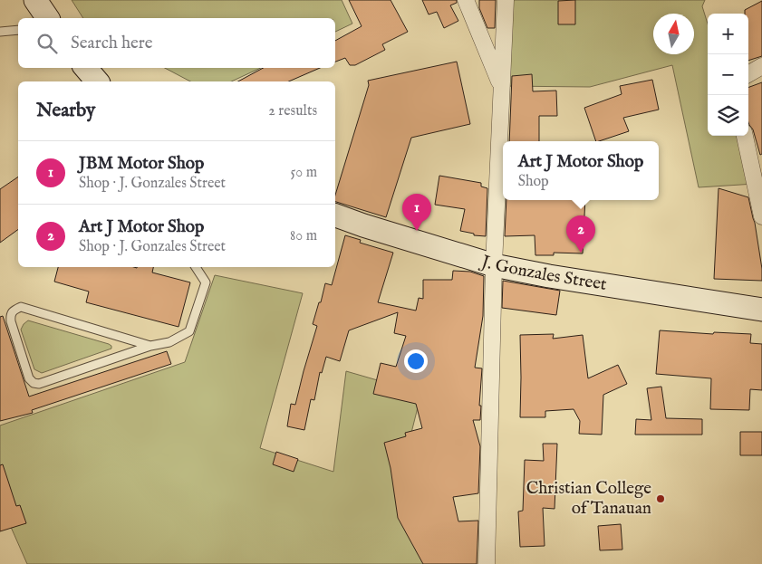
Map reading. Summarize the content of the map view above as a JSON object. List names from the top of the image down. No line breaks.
{"streets":{"main road":["J. Gonzales Street"]},"places":["Christian College of Tanauan"],"north":"top","page":{"map_buttons":["+","−"],"search":"Search here","heading":["Nearby","2 results"],"list":[{"mark":"1","name":"JBM Motor Shop","note":"Shop · J. Gonzales Street","value":"50 m"},{"mark":"2","name":"Art J Motor Shop","note":"Shop · J. Gonzales Street","value":"80 m"}],"popup":["Art J Motor Shop","Shop"],"pins":["1","2"]}}
